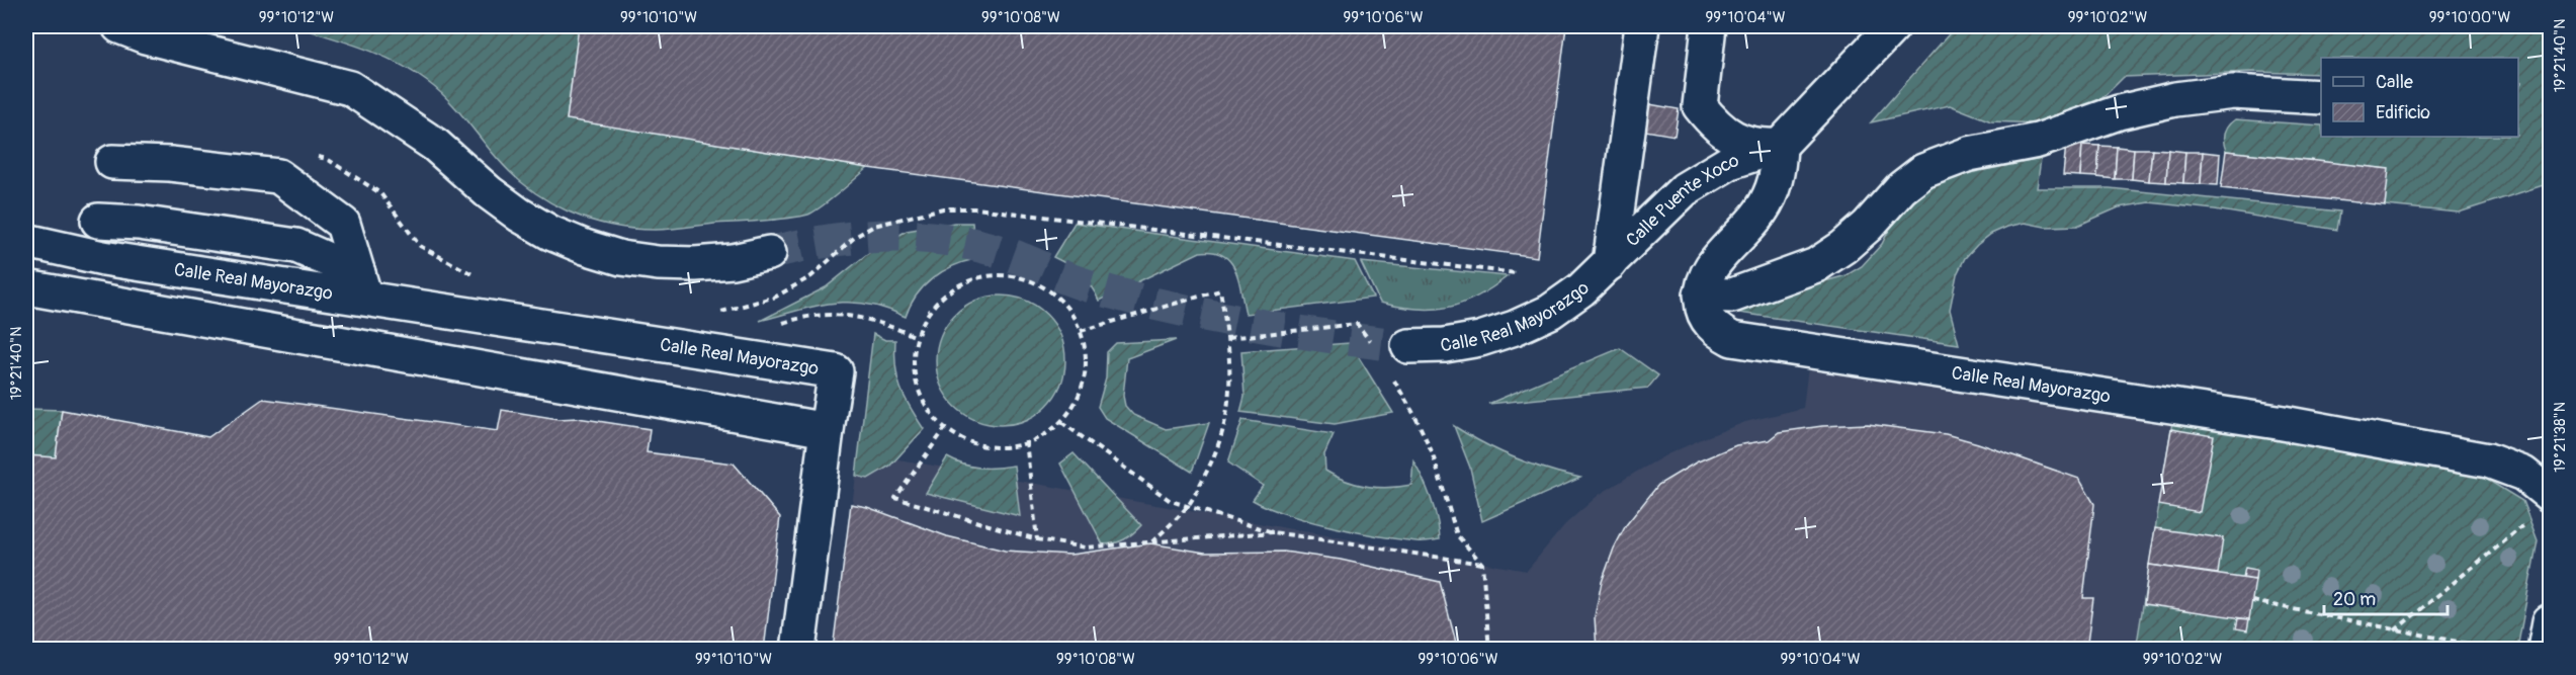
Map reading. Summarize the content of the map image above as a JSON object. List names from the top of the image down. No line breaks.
{"streets":{"street":["Calle Puente Xoco","Calle Real Mayorazgo"]},"crossings":[["Calle Puente Xoco","Calle Real Mayorazgo"]],"legend":["Calle","Edificio"],"scale_bar":"20 m","coordinates":["99°10'12\"W","99°10'10\"W","99°10'08\"W","99°10'06\"W","99°10'04\"W","99°10'02\"W","99°10'00\"W","19°21'40\"N","19°21'38\"N"]}
